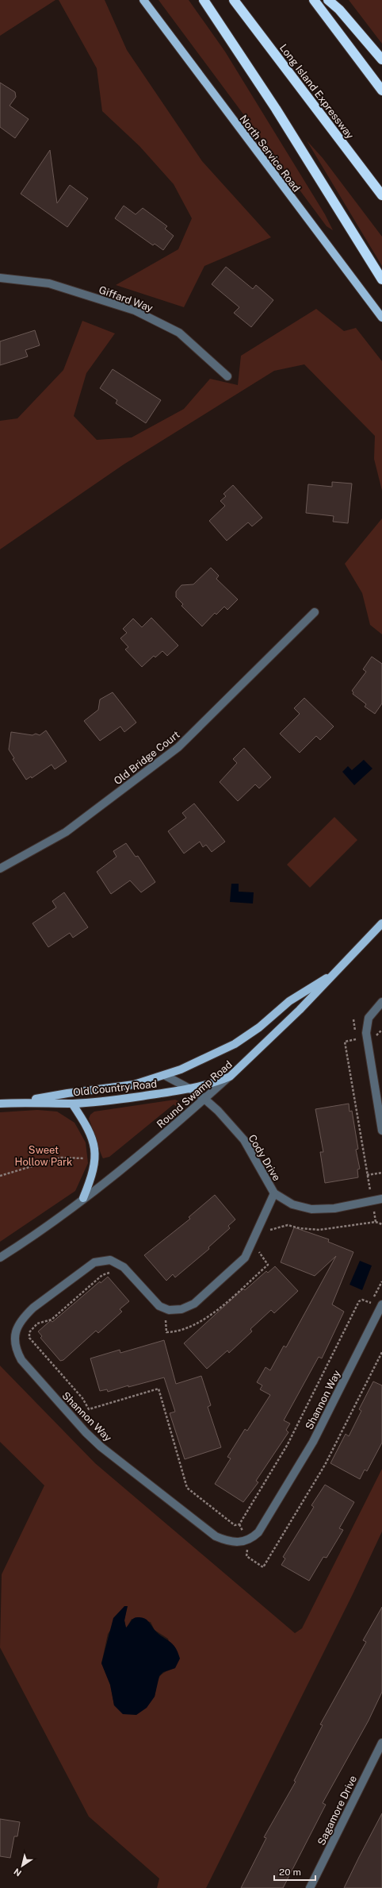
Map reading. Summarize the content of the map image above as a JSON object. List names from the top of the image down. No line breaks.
{"streets":{"highway":["Long Island Expressway"],"main road":["North Service Road","Old Country Road","Round Swamp Road"],"street":["Giffard Way","Old Bridge Court","Cody Drive","Shannon Way","Sagamore Drive"]},"crossings":[["Old Country Road","Round Swamp Road"],["Old Country Road","Cody Drive"],["Round Swamp Road","Cody Drive"],["Cody Drive","Shannon Way"]],"parks":["Sweet Hollow Park"],"scale_bar":"20 m","north":"bottom left"}
